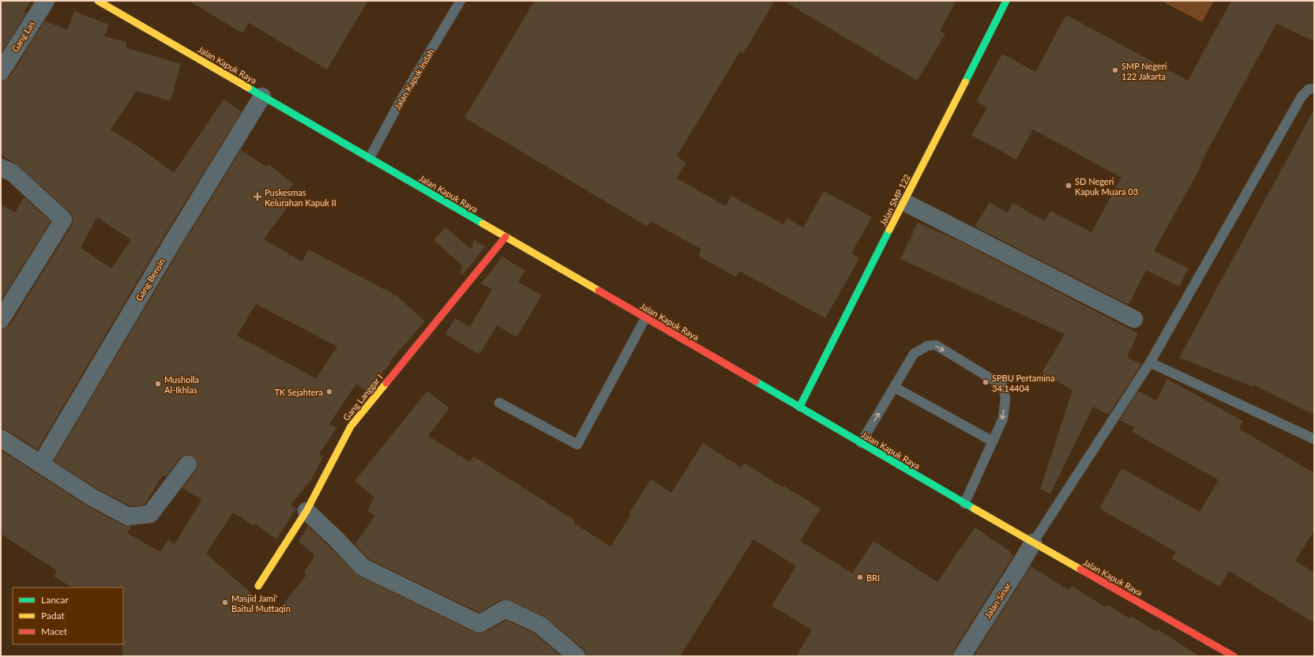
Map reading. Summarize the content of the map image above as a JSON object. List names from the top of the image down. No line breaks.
{"streets":{"main road":["Jalan Kapuk Raya","Jalan SMP 122","Gang Langgar I"],"street":["Gang Las","Gang Bensin","Jalan Sinar"],"lane":["Jalan Kapuk Indah"]},"crossings":[["Jalan Kapuk Raya","Jalan Kapuk Indah"],["Jalan Kapuk Raya","Jalan SMP 122"],["Jalan Kapuk Raya","Gang Bensin"],["Jalan Kapuk Raya","Gang Langgar I"],["Jalan Kapuk Raya","Jalan Sinar"]],"places":{"other":["SMP Negeri 122 Jakarta","SD Negeri Kapuk Muara 03","SPBU Pertamina 34.14404","Musholla Al-Ikhlas","TK Sejahtera","BRI","Masjid Jami' Baitul Muttaqin"],"health":["Puskesmas Kelurahan Kapuk II"]},"legend":["Lancar","Padat","Macet"]}
